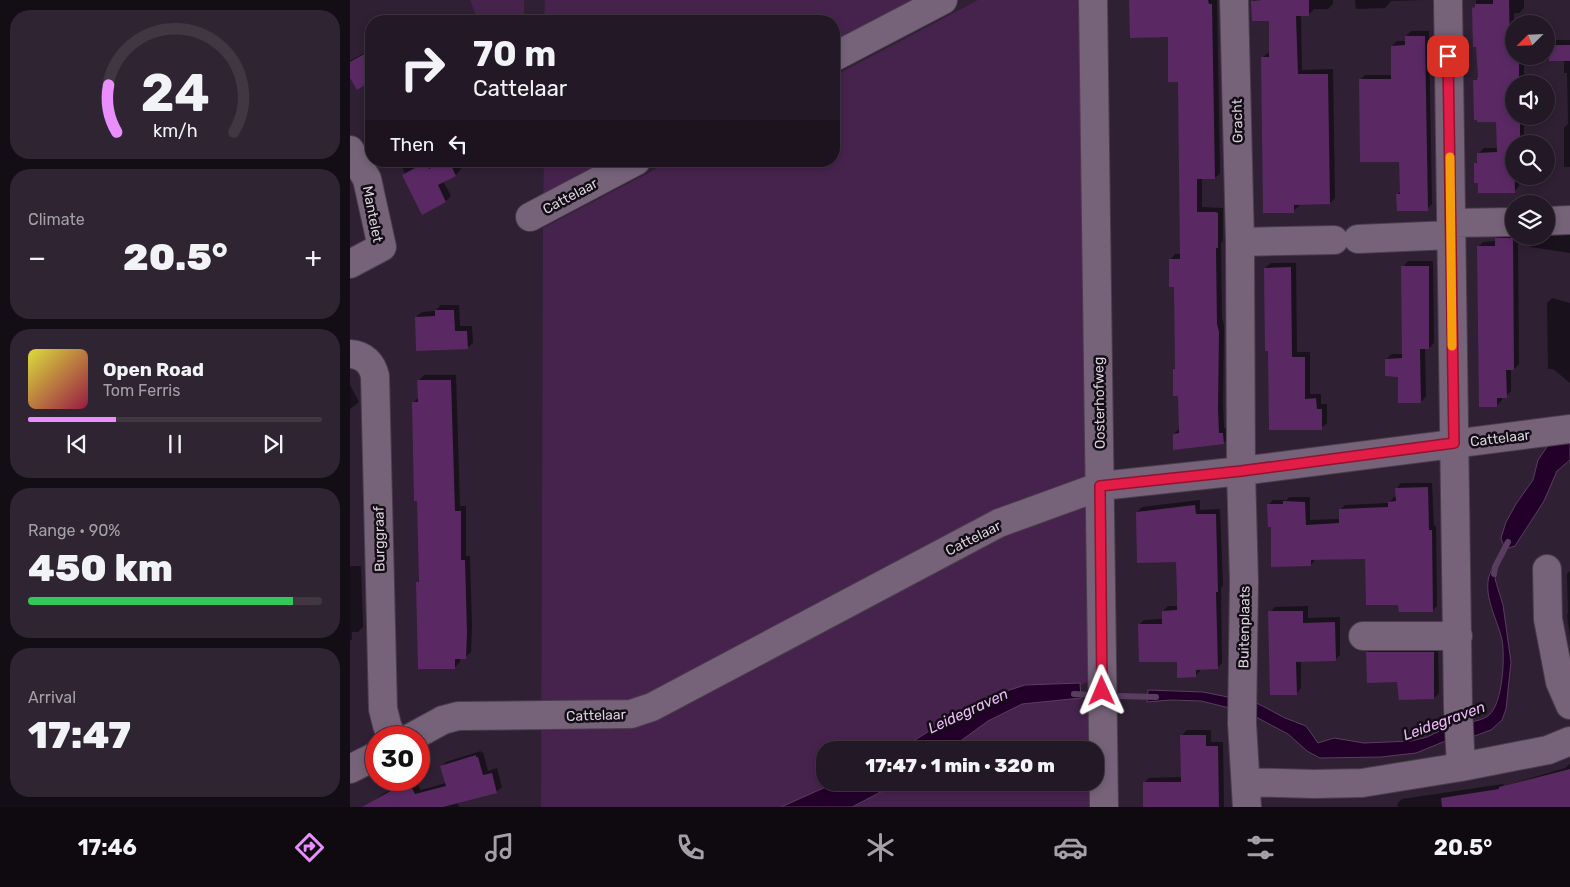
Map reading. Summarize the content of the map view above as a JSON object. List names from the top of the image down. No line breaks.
{"streets":{"street":["Gracht","Cattelaar","Mantelet","Oosterhofweg","Burggraaf","Buitenplaats"]},"crossings":[["Gracht","Cattelaar"],["Gracht","Buitenplaats"],["Cattelaar","Oosterhofweg"],["Cattelaar","Buitenplaats"]],"water":["Leidegraven"],"north":"bottom left","page":{"turn":["70 m","Cattelaar"],"then":"Then","tile":["Climate",["Range · 90%","450 km"],["Arrival","17:47"]],"heat":["−","20.5°","+"],"song":["Open Road","Tom Ferris"],"limit":"30","trip":"17:47 · 1 min · 320 m","tabs":["17:46","20.5°"],"gauge":["24","km/h"]}}
